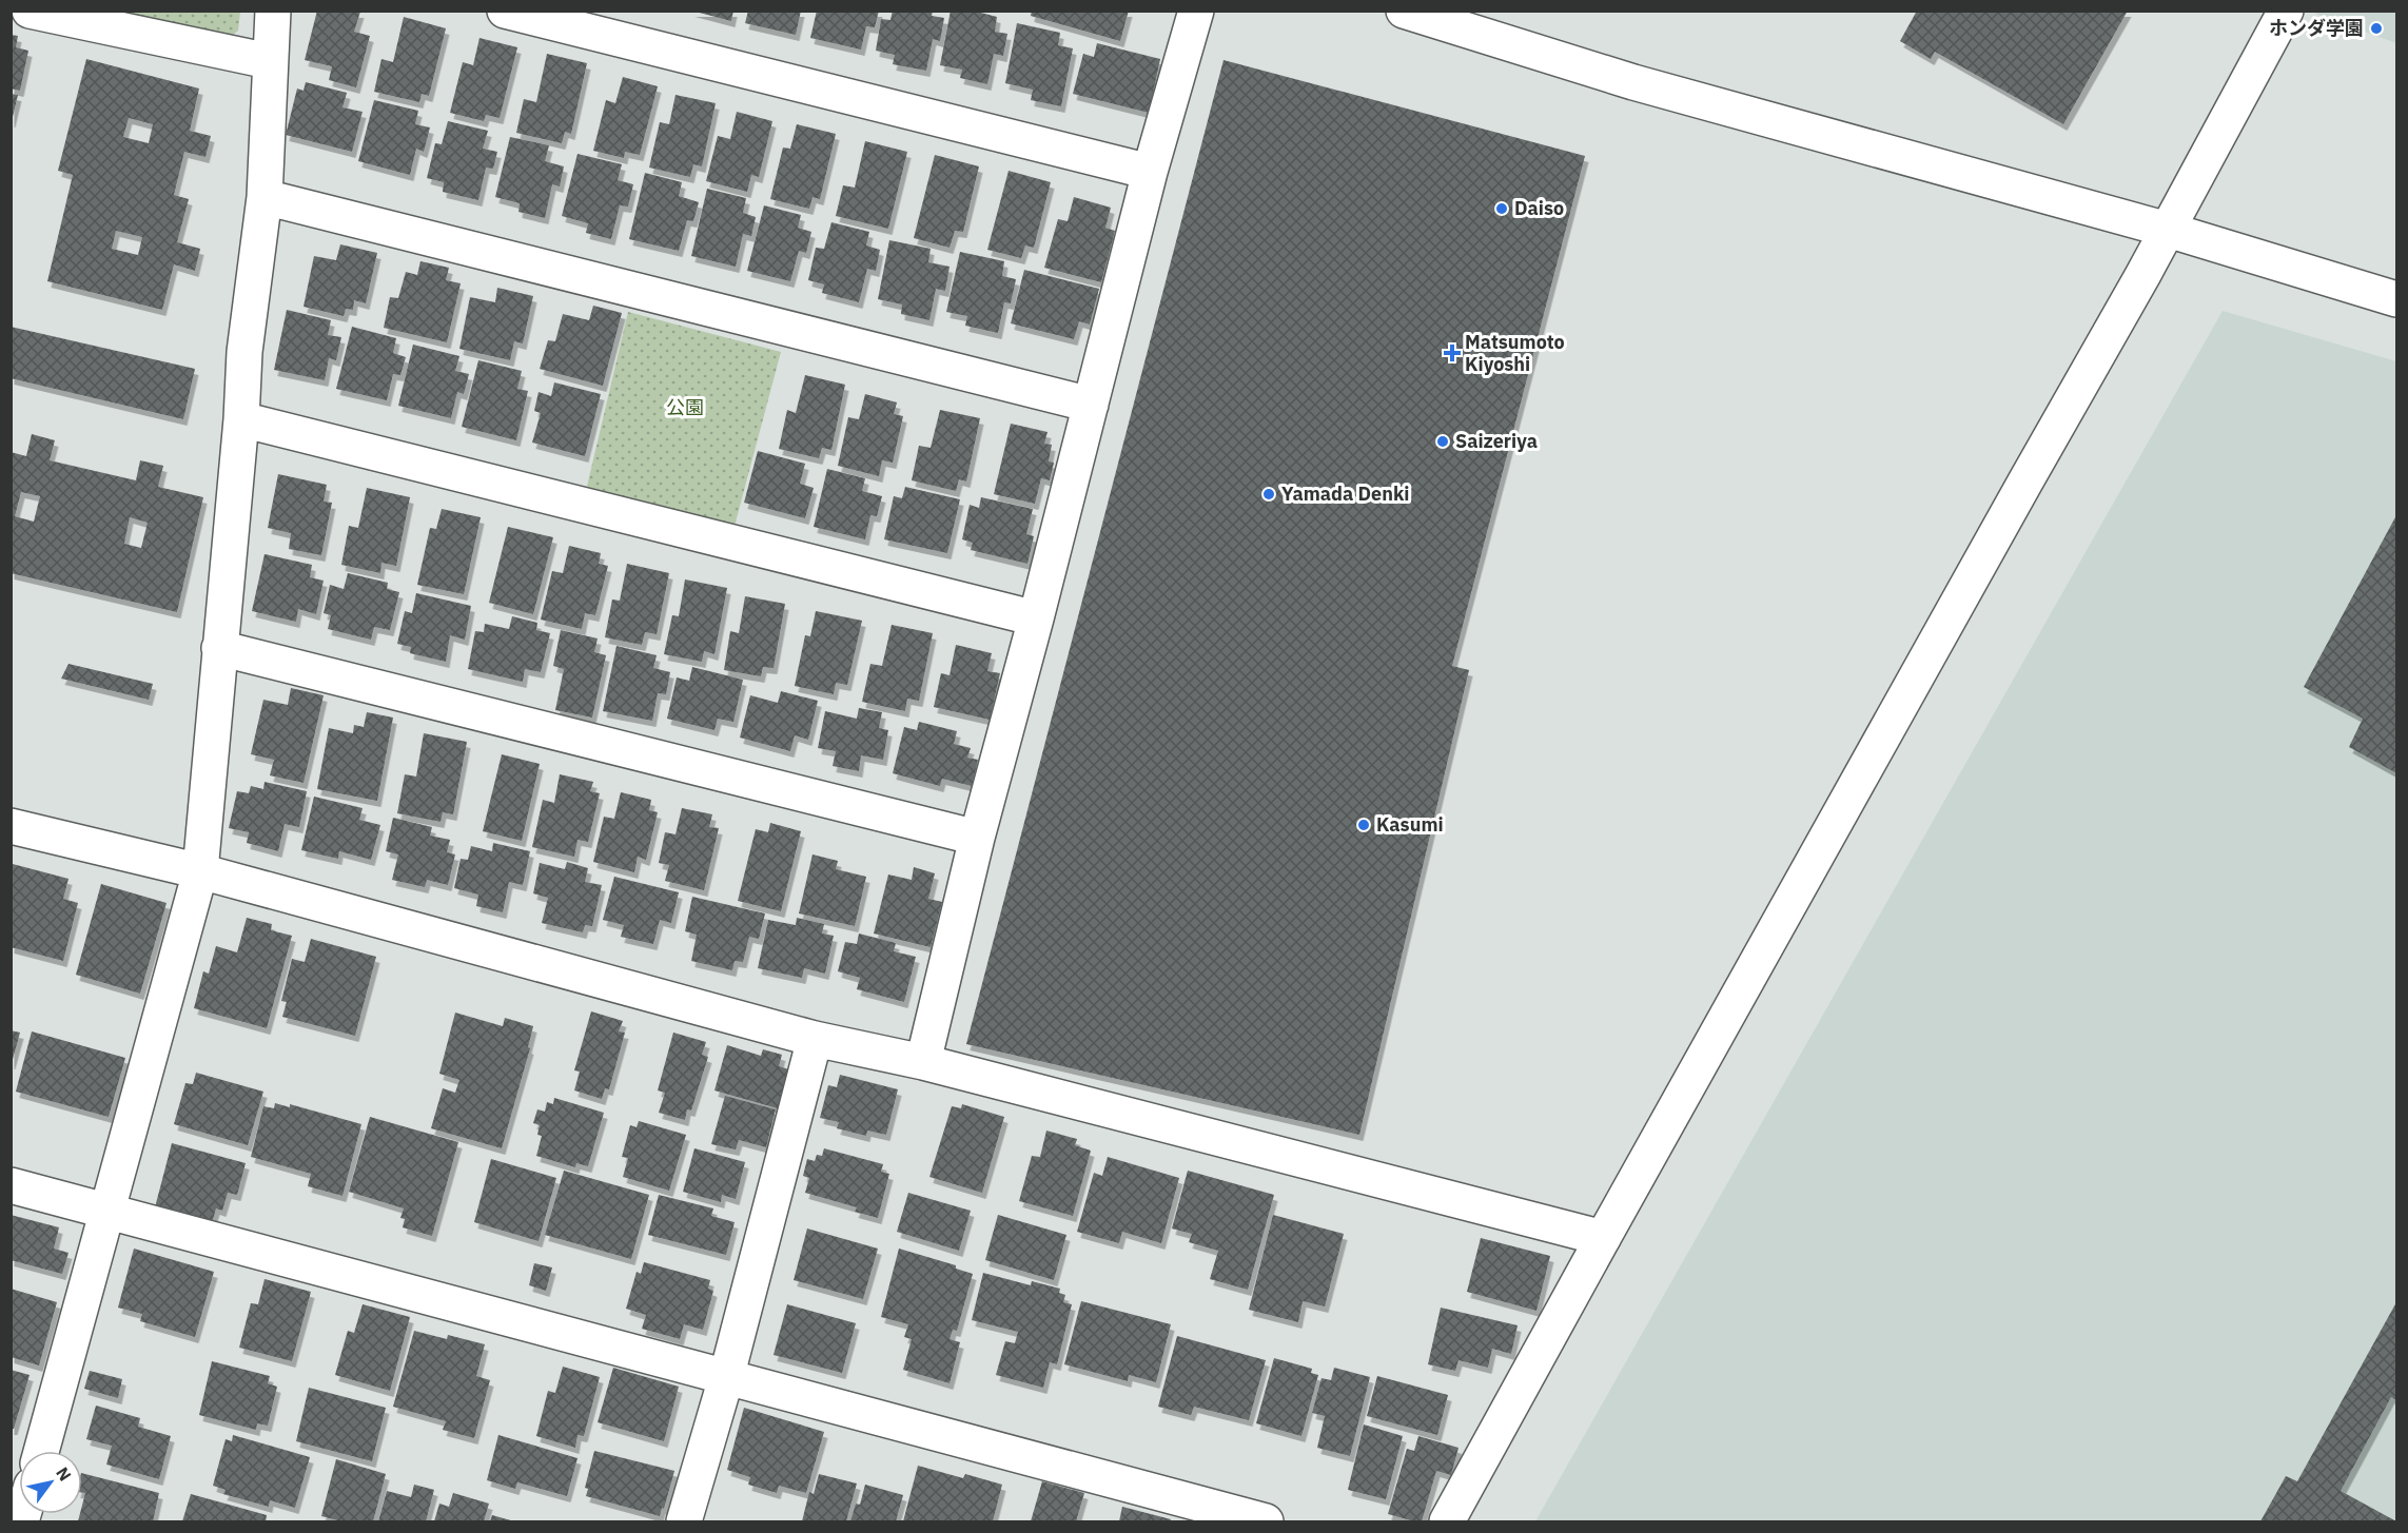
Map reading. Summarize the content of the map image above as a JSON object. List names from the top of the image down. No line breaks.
{"parks":["公園"],"places":{"other":["ホンダ学園","Daiso","Saizeriya","Yamada Denki","Kasumi"],"health":["Matsumoto Kiyoshi"]},"north":"top right"}
